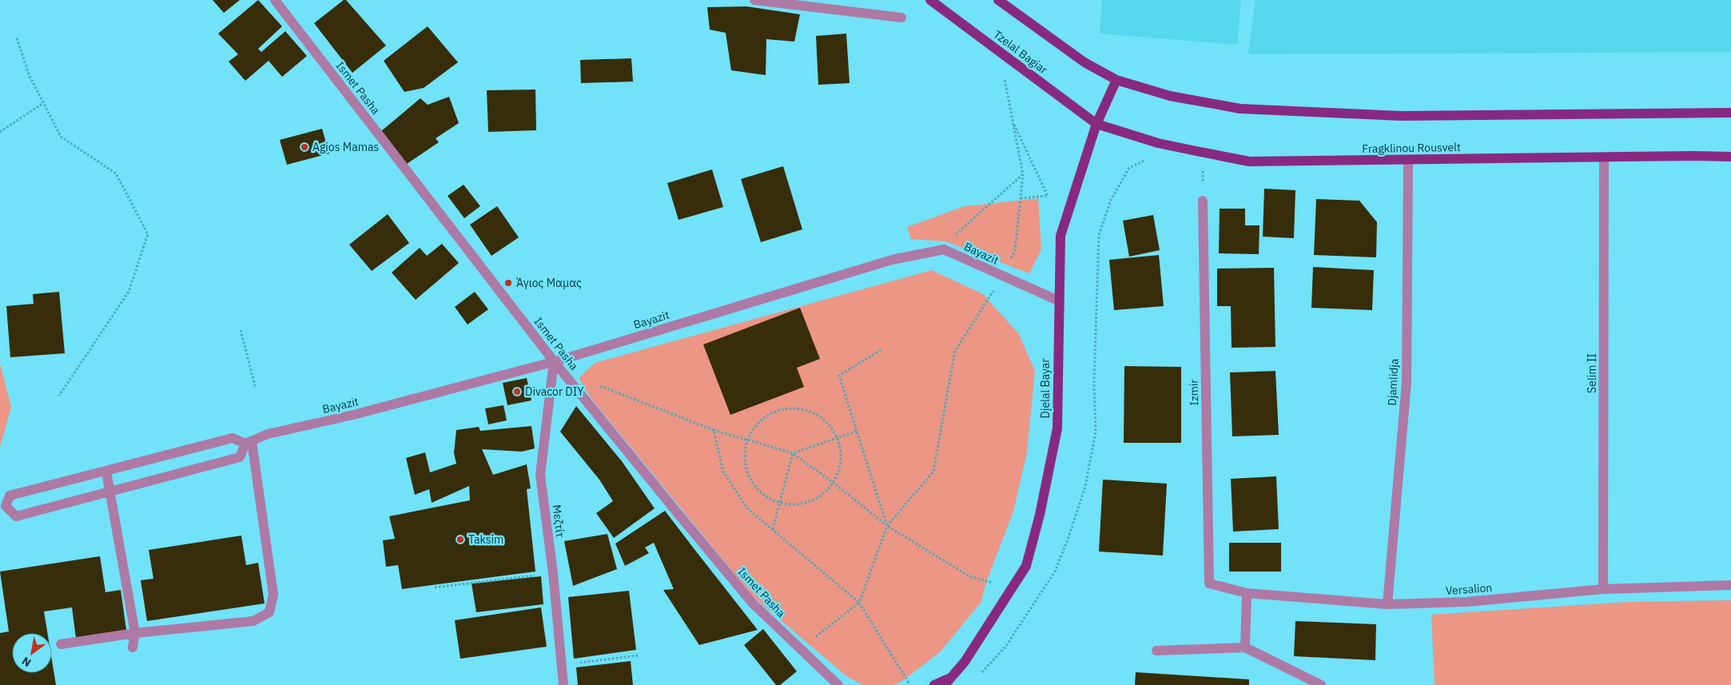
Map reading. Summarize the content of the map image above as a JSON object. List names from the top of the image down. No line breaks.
{"streets":{"main road":["Tzelal Bagiar","Fragklinou Rousvelt","Djelal Bayar"],"street":["Ismet Pasha","Bayazit","Selim II","Djamlidja","Izmir","Μεζτίτ","Versalion"]},"crossings":[["Tzelal Bagiar","Fragklinou Rousvelt"],["Tzelal Bagiar","Djelal Bayar"],["Ismet Pasha","Bayazit"],["Ismet Pasha","Μεζτίτ"],["Fragklinou Rousvelt","Selim II"],["Fragklinou Rousvelt","Djamlidja"],["Fragklinou Rousvelt","Djelal Bayar"],["Bayazit","Djelal Bayar"],["Bayazit","Μεζτίτ"],["Selim II","Versalion"],["Djamlidja","Versalion"],["Izmir","Versalion"]],"places":["Agios Mamas","Άγιος Μαμας","Divacor DIY","Taksim"],"north":"bottom left"}
